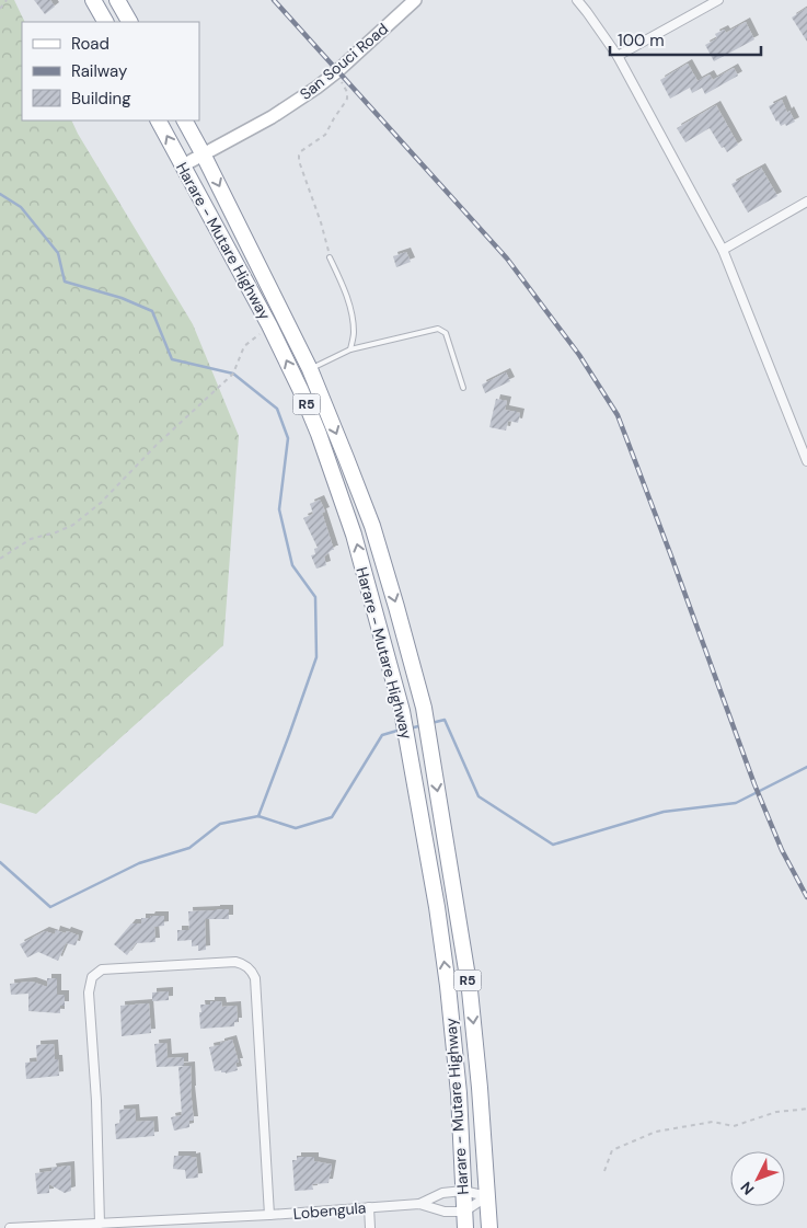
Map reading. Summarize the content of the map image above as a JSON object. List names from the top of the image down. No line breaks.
{"streets":{"highway":["Harare - Mutare Highway","R5"],"street":["San Souci Road","Lobengula"]},"crossings":[["San Souci Road","Harare - Mutare Highway"],["Harare - Mutare Highway","Lobengula"]],"legend":["Road","Railway","Building"],"scale_bar":"100 m","north":"bottom left"}
